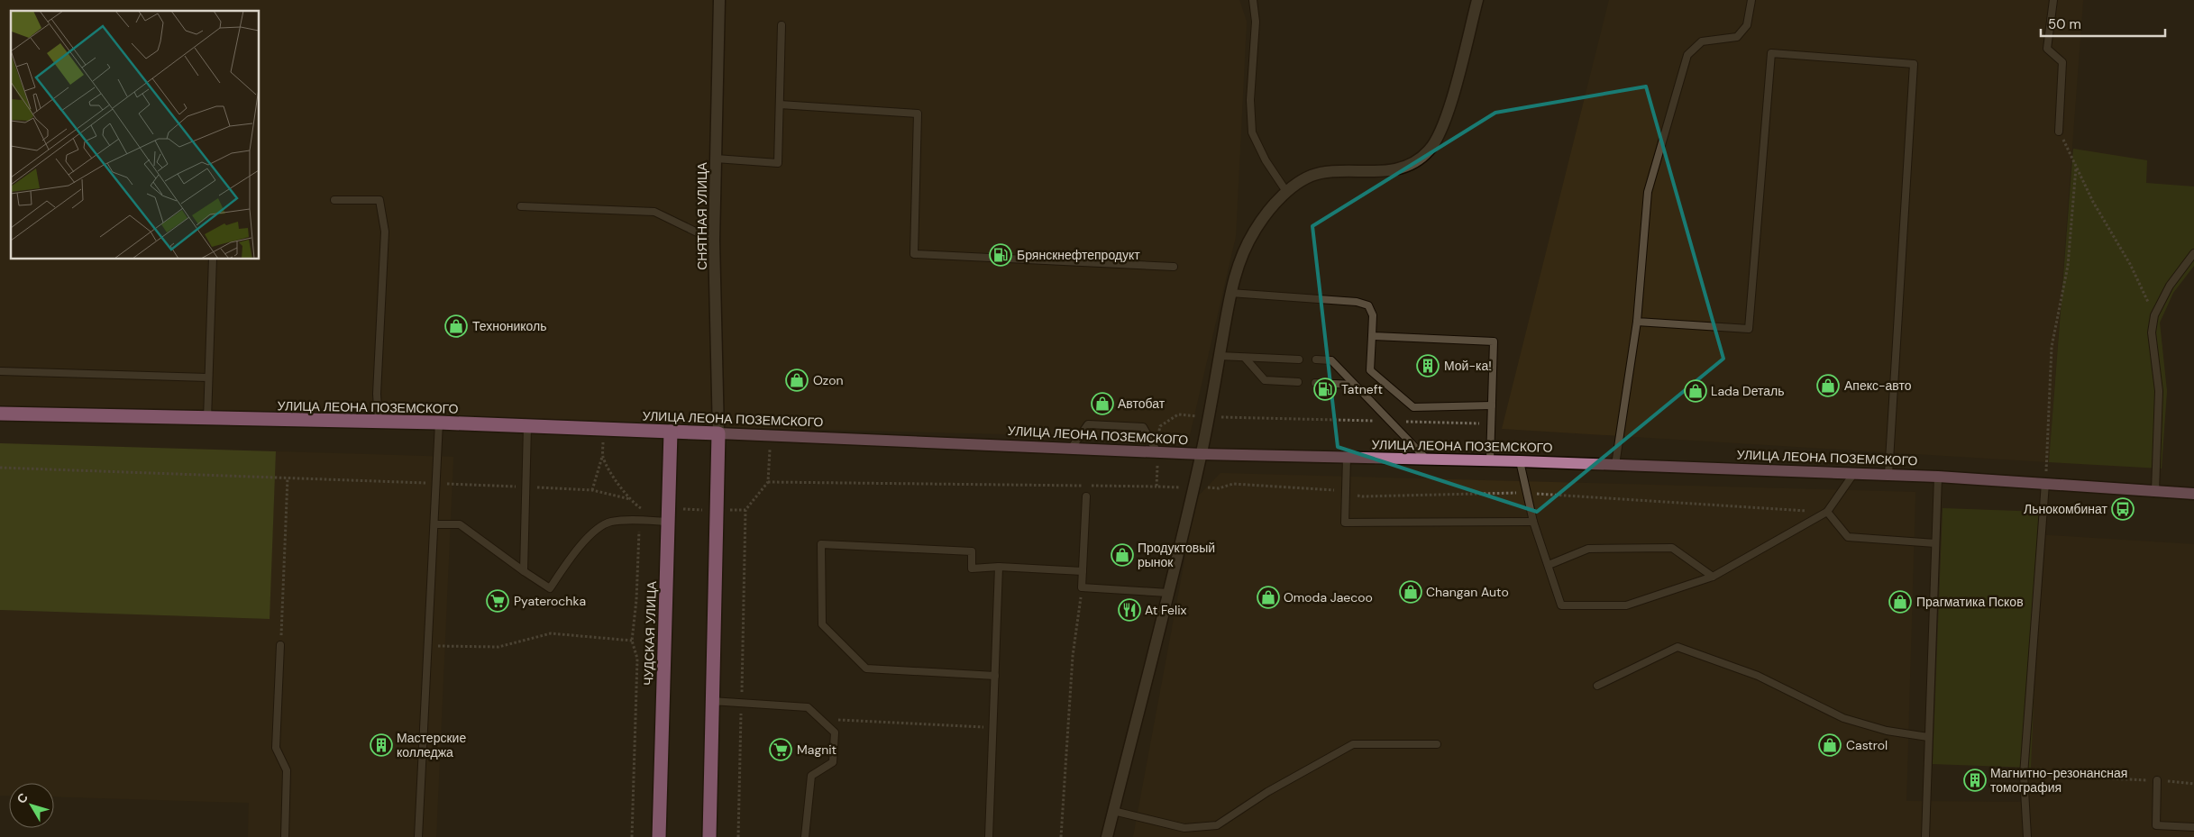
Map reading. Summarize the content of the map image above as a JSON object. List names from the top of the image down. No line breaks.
{"streets":{"highway":["УЛИЦА ЛЕОНА ПОЗЕМСКОГО","ЧУДСКАЯ УЛИЦА"],"street":["СНЯТНАЯ УЛИЦА"]},"crossings":[["СНЯТНАЯ УЛИЦА","УЛИЦА ЛЕОНА ПОЗЕМСКОГО"],["УЛИЦА ЛЕОНА ПОЗЕМСКОГО","ЧУДСКАЯ УЛИЦА"]],"places":{"fuel station":["Брянскнефтепродукт","Tatneft"],"shop":["Технониколь","Ozon","Апекс-авто","Lada Dеталь","Автобат","Продуктовый рынок","Changan Auto","Omoda Jaecoo","Прагматика Псков","Castrol"],"building":["Мой-ка!","Мастерские колледжа","Магнитно-резонансная томография"],"bus stop":["Льнокомбинат"],"supermarket":["Pyaterochka","Magnit"],"restaurant":["At Felix"]},"scale_bar":"50 m","north":"top left"}
